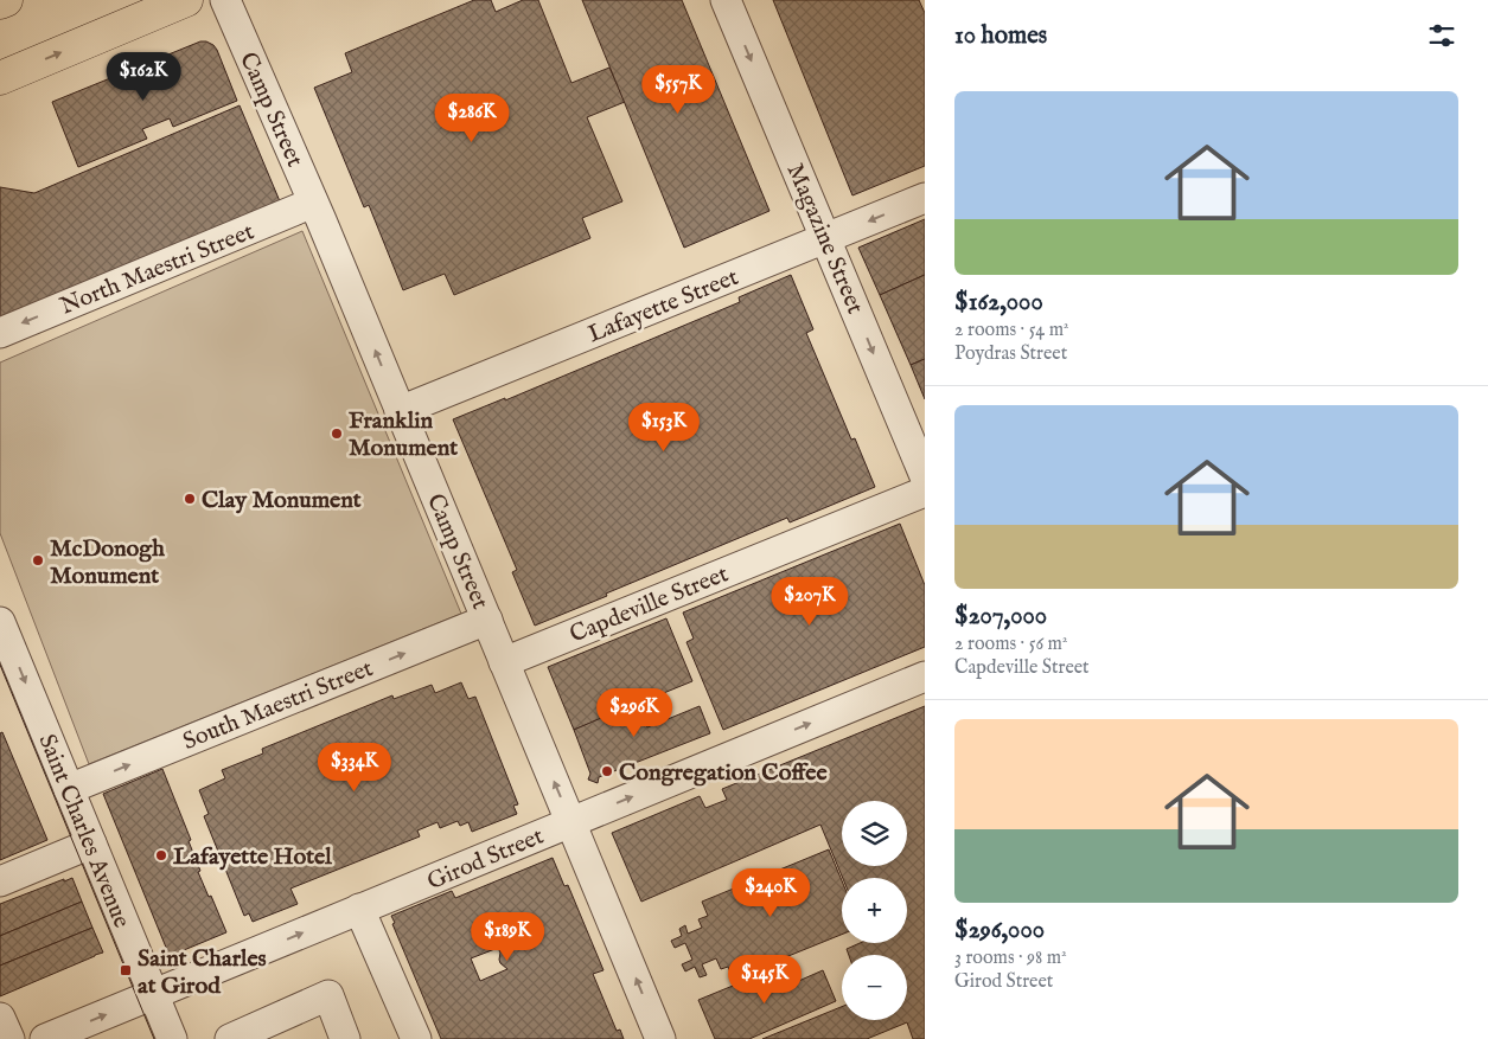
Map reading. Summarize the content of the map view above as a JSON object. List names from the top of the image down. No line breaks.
{"streets":{"street":["Camp Street","Magazine Street","North Maestri Street","Lafayette Street","Capdeville Street","South Maestri Street","Saint Charles Avenue","Girod Street"]},"crossings":[["Camp Street","North Maestri Street"],["Camp Street","Lafayette Street"],["Camp Street","Capdeville Street"],["Camp Street","South Maestri Street"],["Camp Street","Girod Street"],["Magazine Street","Lafayette Street"],["South Maestri Street","Saint Charles Avenue"],["Saint Charles Avenue","Girod Street"]],"one_way":["Camp Street","Magazine Street","North Maestri Street","South Maestri Street","Saint Charles Avenue","Girod Street"],"places":{"other":["Franklin Monument","Clay Monument","McDonogh Monument","Congregation Coffee","Lafayette Hotel"],"transit":["Saint Charles at Girod"]},"page":{"heading":"10 homes","price":["$162K","$557K","$286K","$153K","$207K","$296K","$334K","$240K","$189K","$145K"],"list":[{"name":"$162,000","note":"2 rooms · 54 m² · Poydras Street"},{"name":"$207,000","note":"2 rooms · 56 m² · Capdeville Street"},{"name":"$296,000","note":"3 rooms · 98 m² · Girod Street"}],"map_buttons":["+","−"]}}
